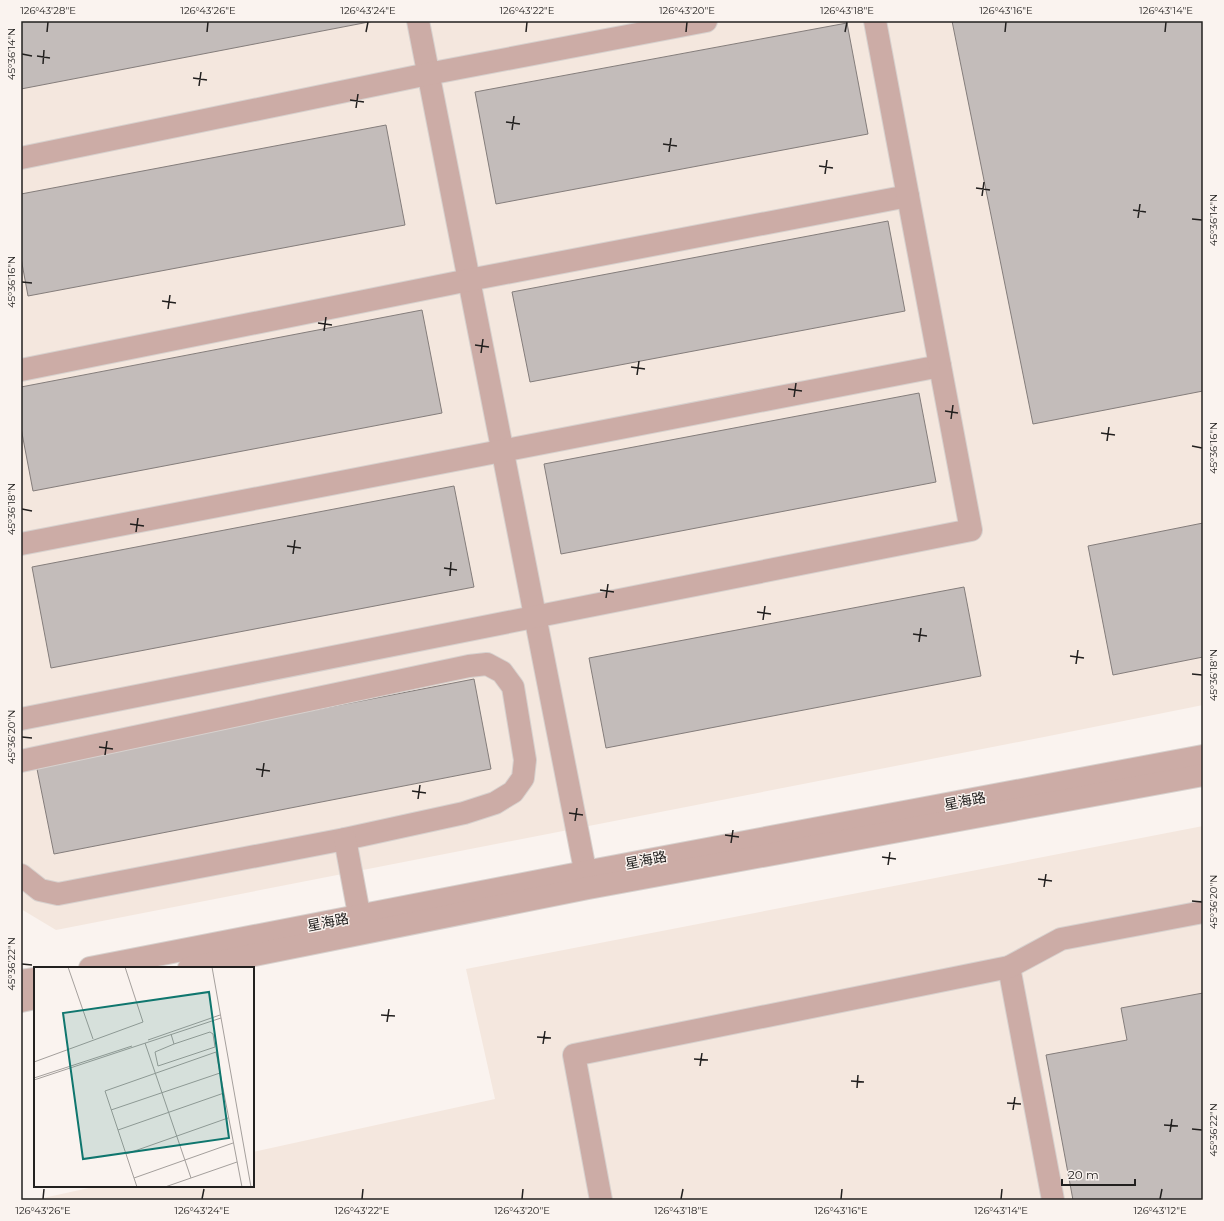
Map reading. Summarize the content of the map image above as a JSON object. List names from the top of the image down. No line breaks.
{"streets":{"street":["星海路"]},"scale_bar":"20 m","coordinates":["126°43'28\"E","126°43'26\"E","126°43'24\"E","126°43'22\"E","126°43'20\"E","126°43'18\"E","126°43'16\"E","126°43'14\"E","45°36'14\"N","45°36'16\"N","45°36'18\"N","45°36'20\"N","45°36'22\"N","126°43'12\"E"]}
